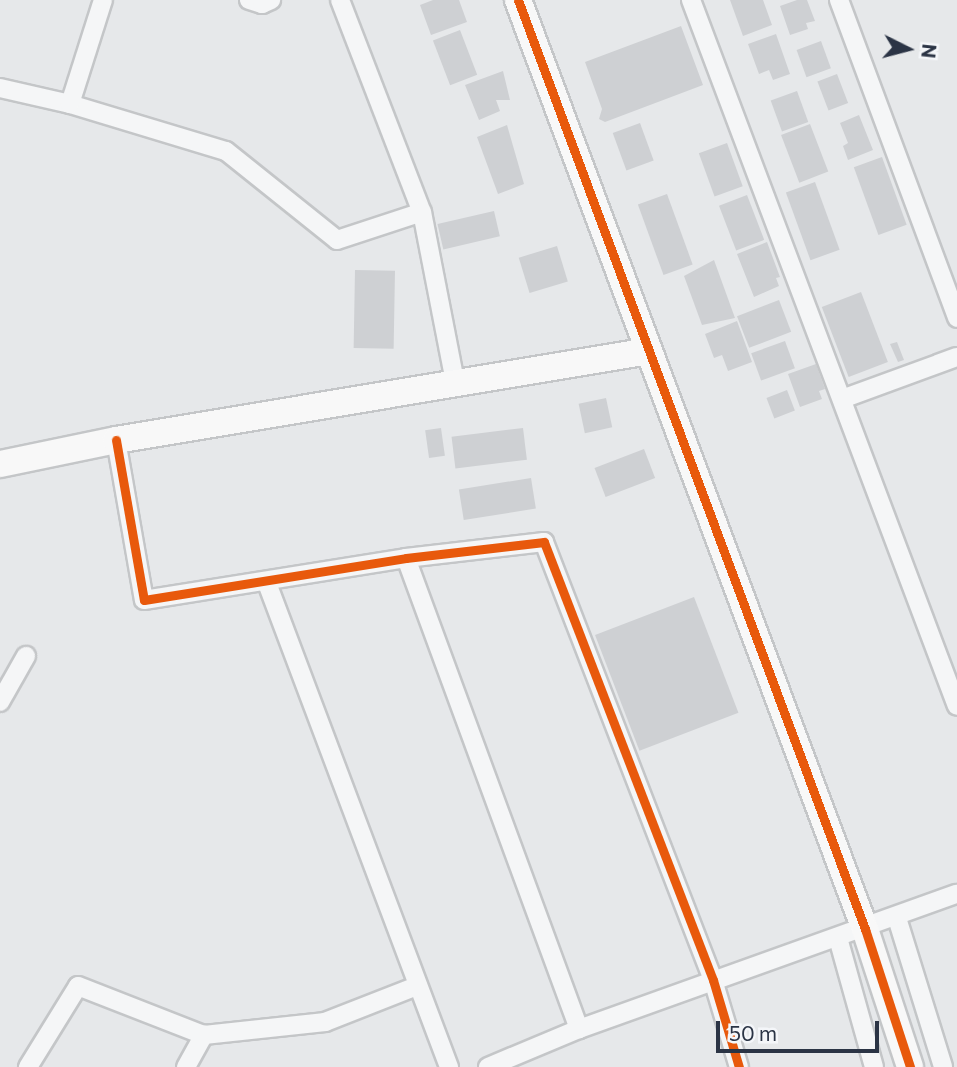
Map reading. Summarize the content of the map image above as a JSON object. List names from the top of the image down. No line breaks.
{"scale_bar":"50 m","north":"right"}
